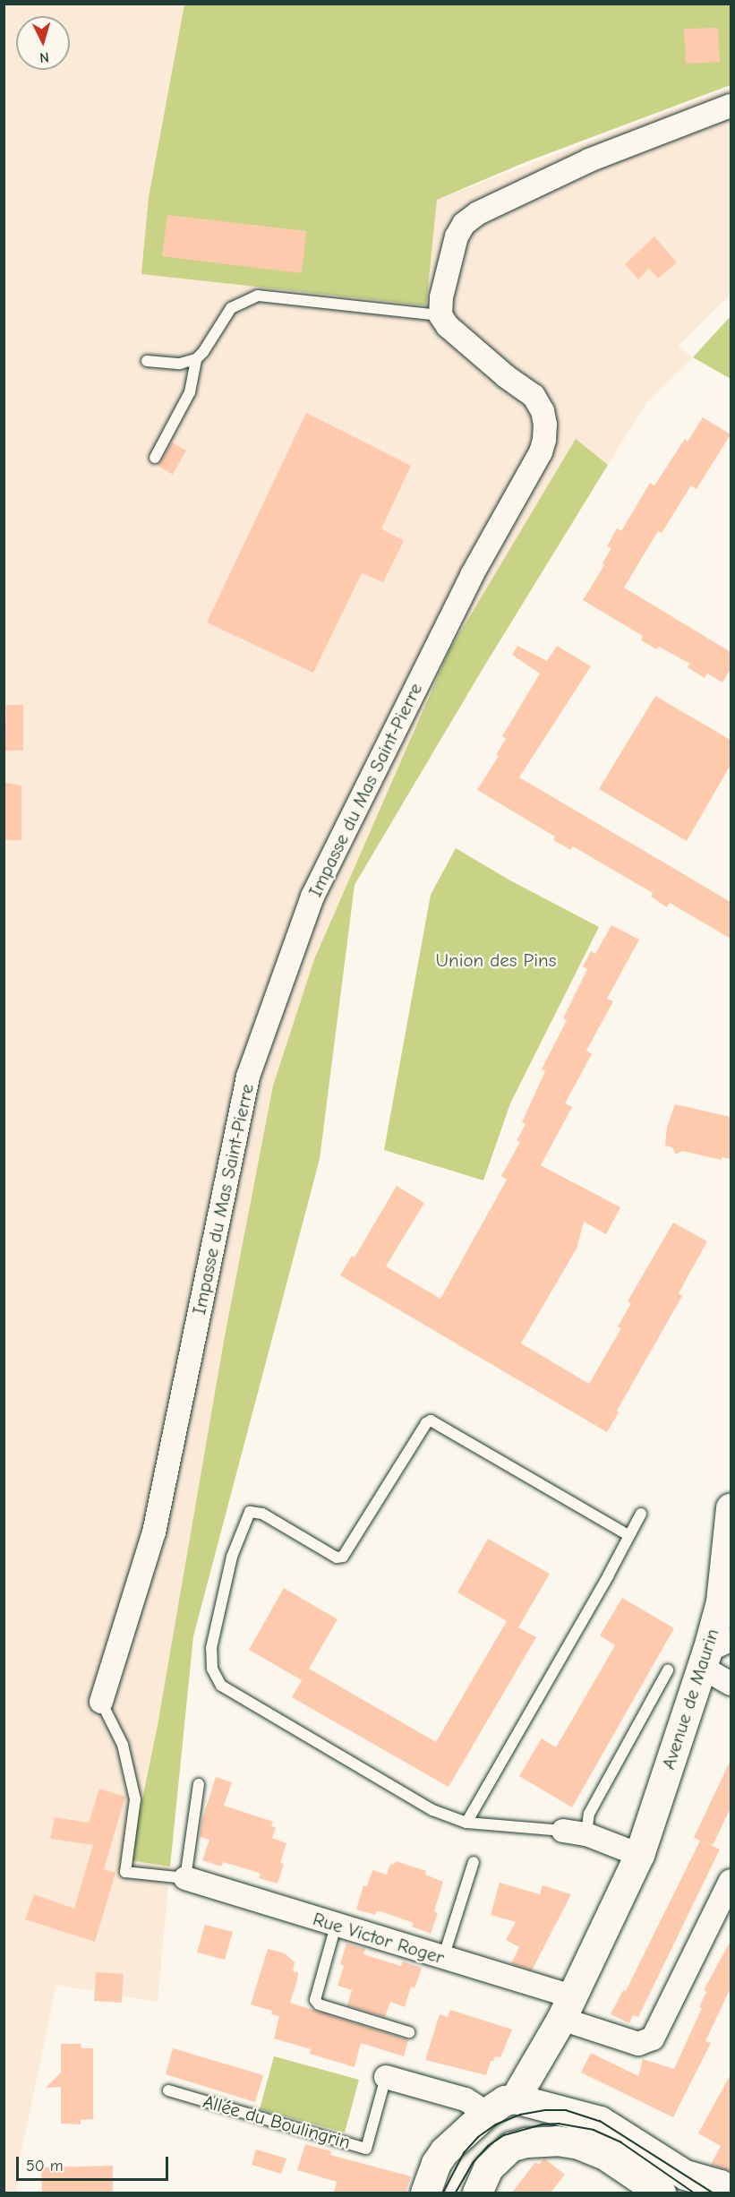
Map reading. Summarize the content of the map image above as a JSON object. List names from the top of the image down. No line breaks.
{"streets":{"street":["Impasse du Mas Saint-Pierre","Avenue de Maurin","Rue Victor Roger","Allée du Boulingrin"]},"crossings":[["Avenue de Maurin","Rue Victor Roger"]],"parks":["Union des Pins"],"scale_bar":"50 m","north":"bottom"}
